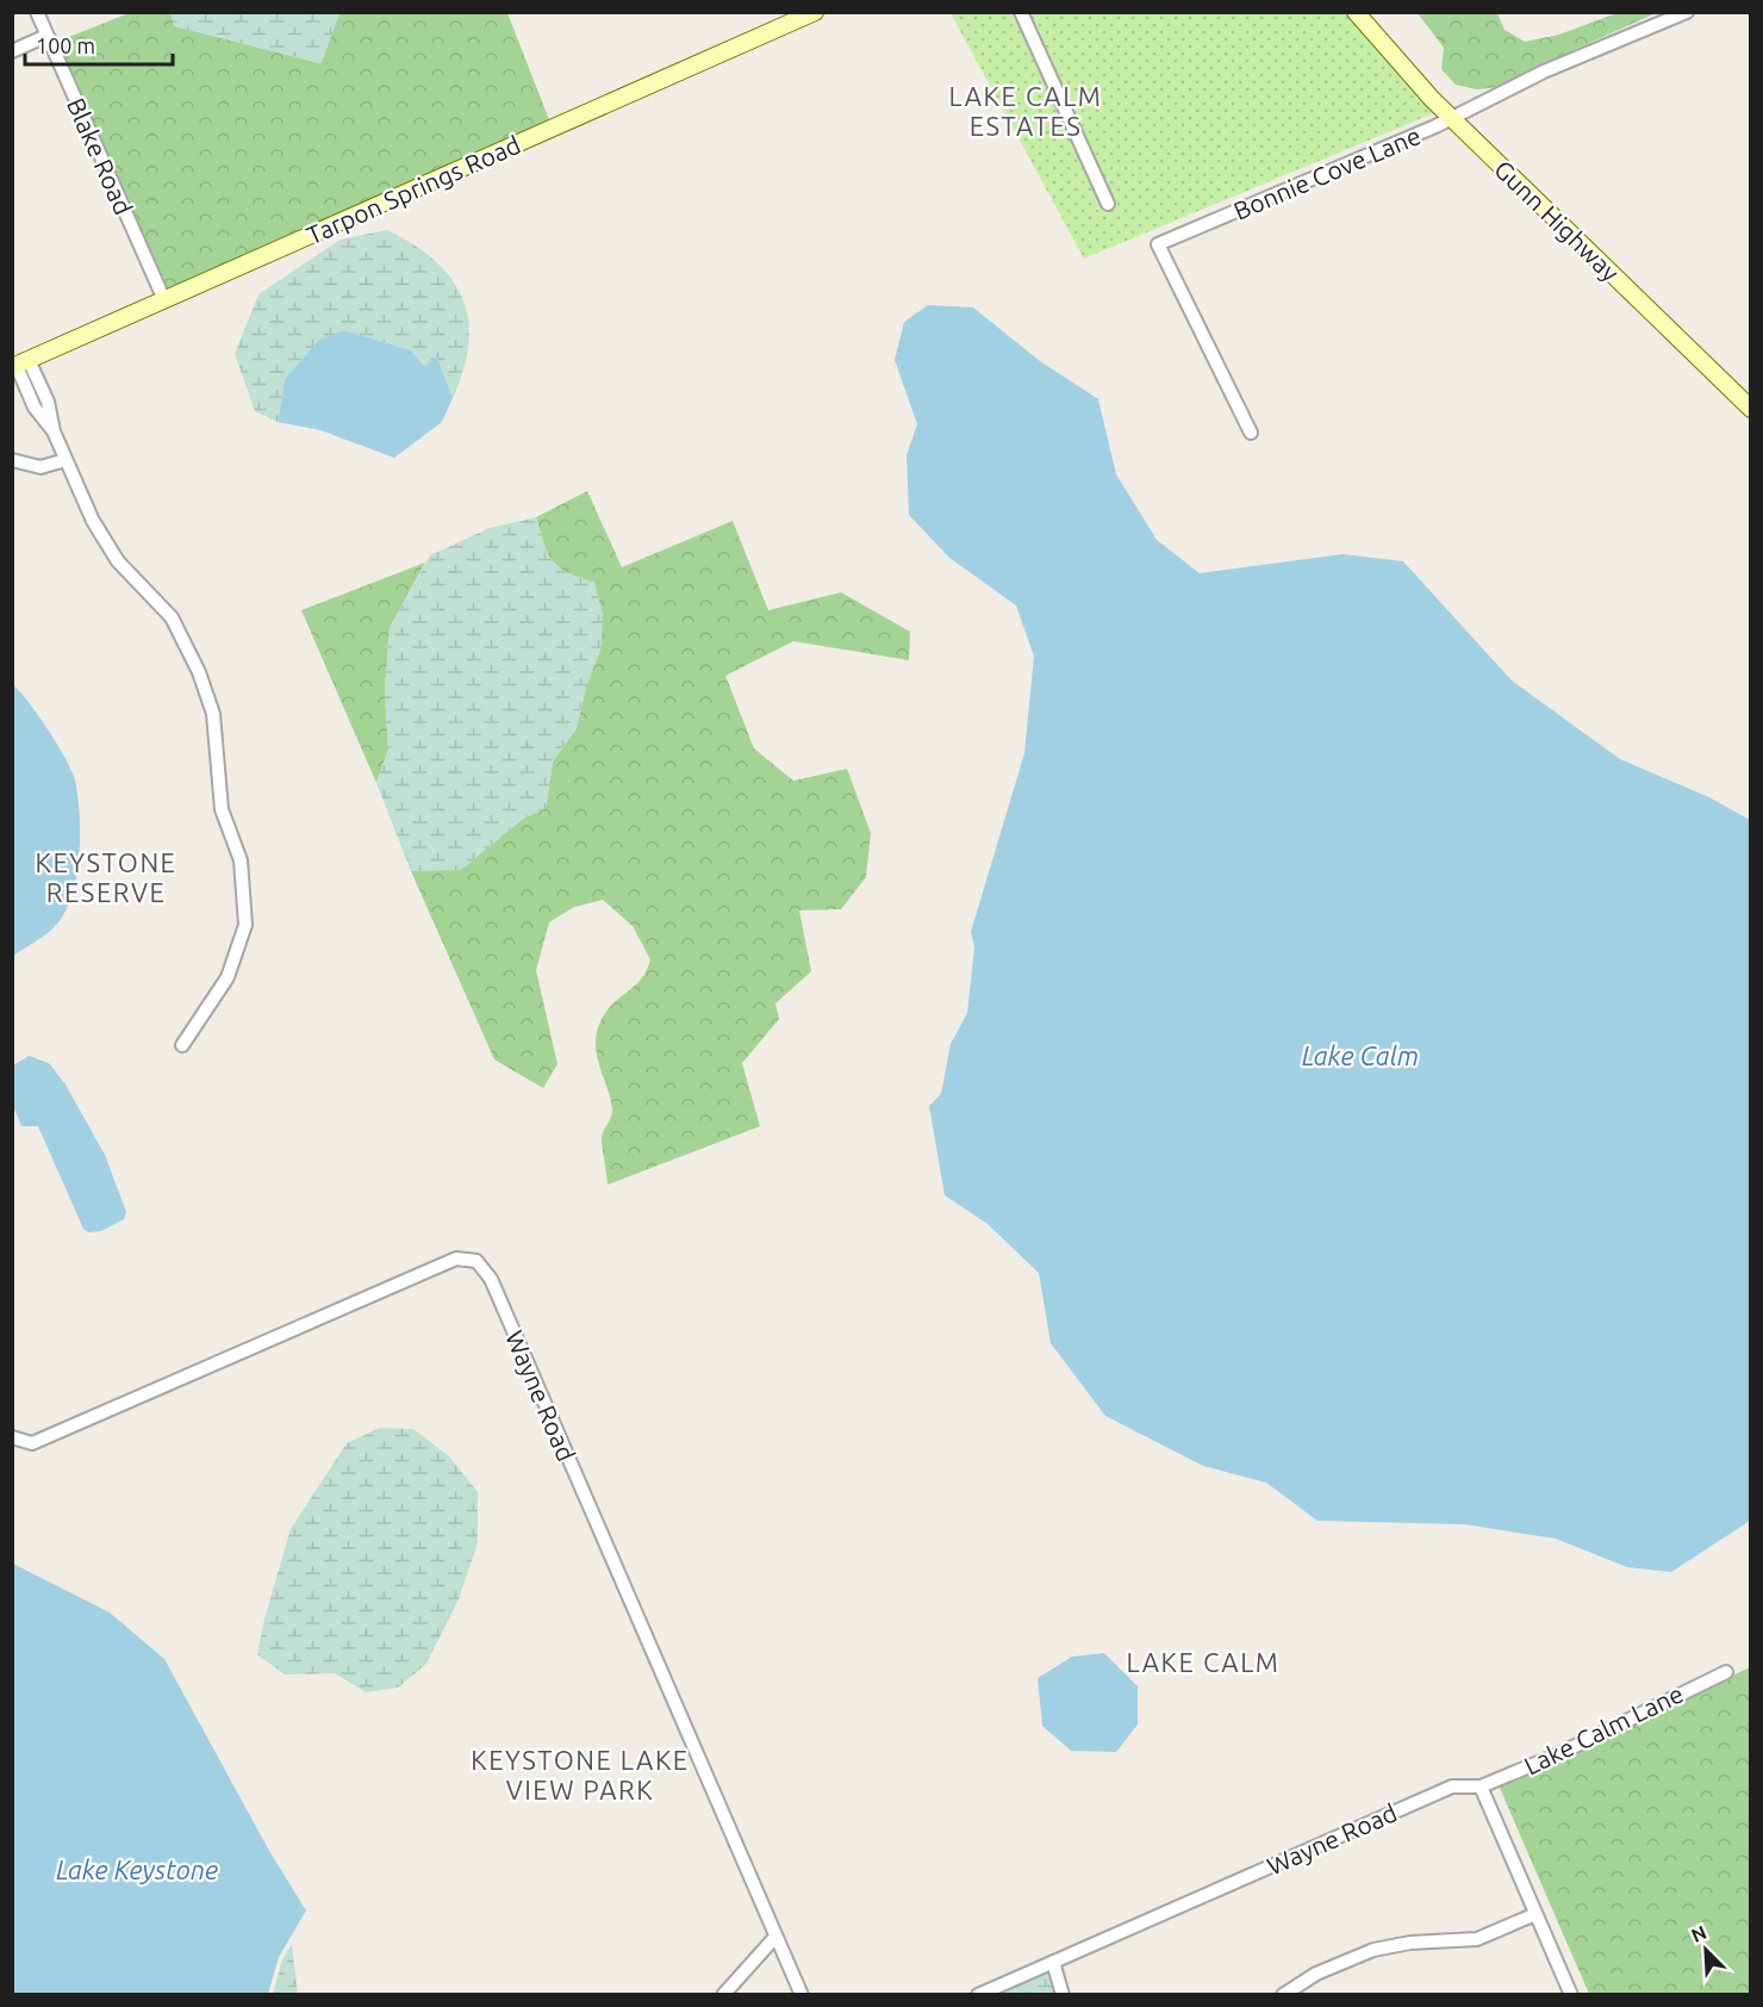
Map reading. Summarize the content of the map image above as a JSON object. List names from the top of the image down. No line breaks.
{"streets":{"main road":["Tarpon Springs Road","Gunn Highway"],"street":["Blake Road","Bonnie Cove Lane","Wayne Road","Lake Calm Lane"]},"crossings":[["Blake Road","Tarpon Springs Road"],["Bonnie Cove Lane","Gunn Highway"],["Wayne Road","Lake Calm Lane"]],"districts":["LAKE CALM ESTATES","KEYSTONE RESERVE","LAKE CALM","KEYSTONE LAKE VIEW PARK"],"water":["Lake Calm","Lake Keystone"],"scale_bar":"100 m","north":"top left"}
